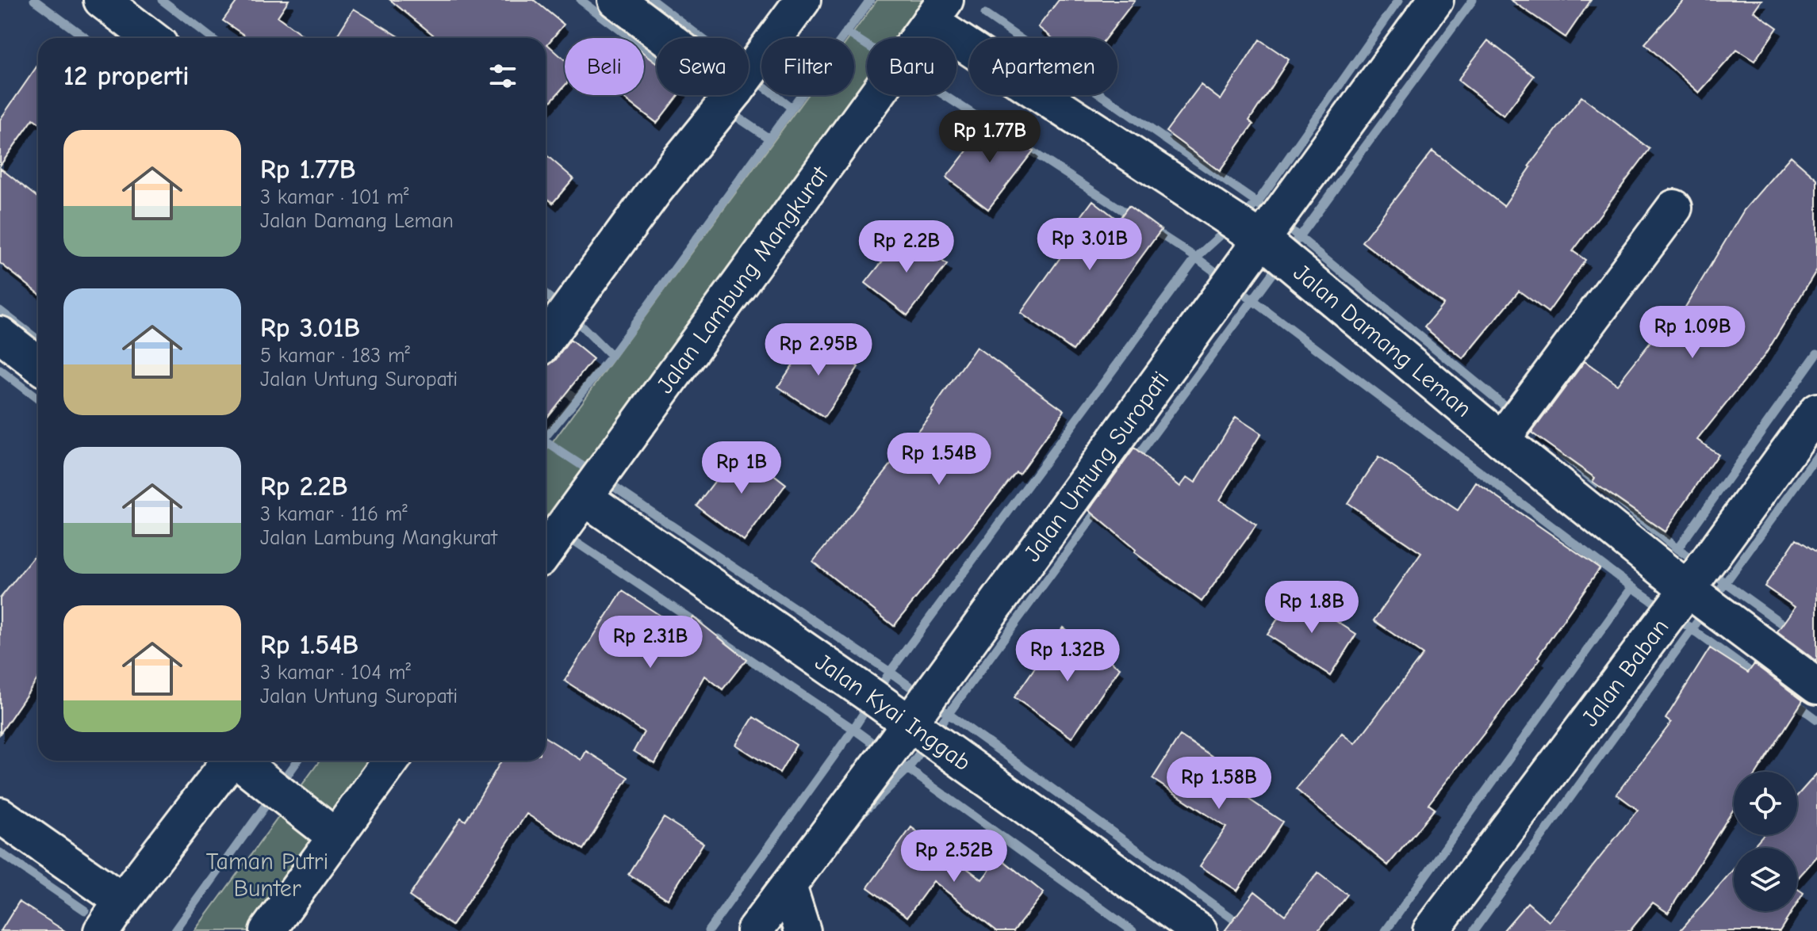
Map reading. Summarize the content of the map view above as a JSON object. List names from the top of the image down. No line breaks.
{"streets":{"street":["Jalan Lambung Mangkurat","Jalan Damang Leman","Jalan Untung Suropati","Jalan Baban","Jalan Kyai Inggab"]},"crossings":[["Jalan Lambung Mangkurat","Jalan Damang Leman"],["Jalan Lambung Mangkurat","Jalan Kyai Inggab"],["Jalan Damang Leman","Jalan Untung Suropati"],["Jalan Damang Leman","Jalan Baban"],["Jalan Untung Suropati","Jalan Kyai Inggab"]],"parks":["Taman Putri Bunter"],"page":{"chip":["Beli","Sewa","Filter","Baru","Apartemen"],"heading":"12 properti","price":["Rp 1.77B","Rp 3.01B","Rp 2.2B","Rp 1.09B","Rp 2.95B","Rp 1.54B","Rp 1B","Rp 1.8B","Rp 2.31B","Rp 1.32B","Rp 1.58B","Rp 2.52B"],"list":[{"name":"Rp 1.77B","note":"3 kamar · 101 m² · Jalan Damang Leman"},{"name":"Rp 3.01B","note":"5 kamar · 183 m² · Jalan Untung Suropati"},{"name":"Rp 2.2B","note":"3 kamar · 116 m² · Jalan Lambung Mangkurat"},{"name":"Rp 1.54B","note":"3 kamar · 104 m² · Jalan Untung Suropati"}]}}
